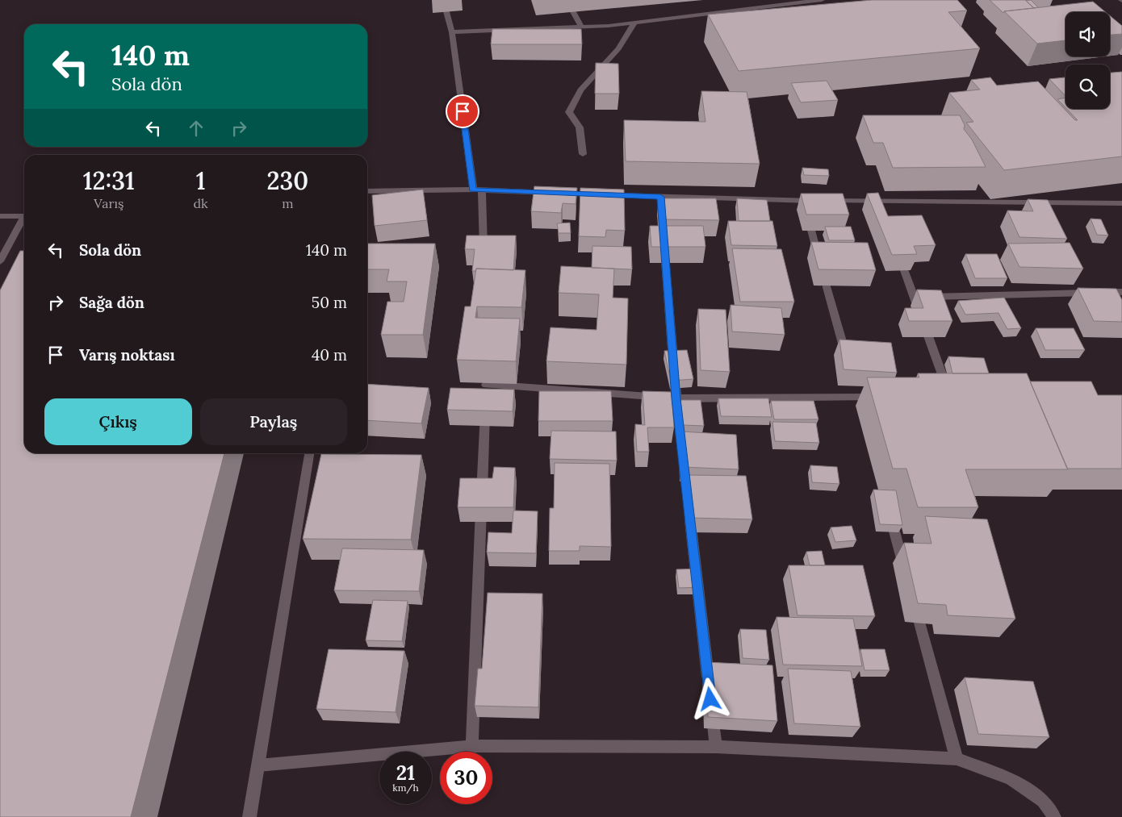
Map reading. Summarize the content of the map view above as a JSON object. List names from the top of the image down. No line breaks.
{"page":{"turn":["140 m","Sola dön"],"eta":["12:31","Varış","1","dk","230","m"],"list":[{"name":"Sola dön","value":"140 m"},{"name":"Sağa dön","value":"50 m"},{"name":"Varış noktası","value":"40 m"}],"buttons":["Çıkış","Paylaş"],"speed":"21 km/h","limit":"30"}}
